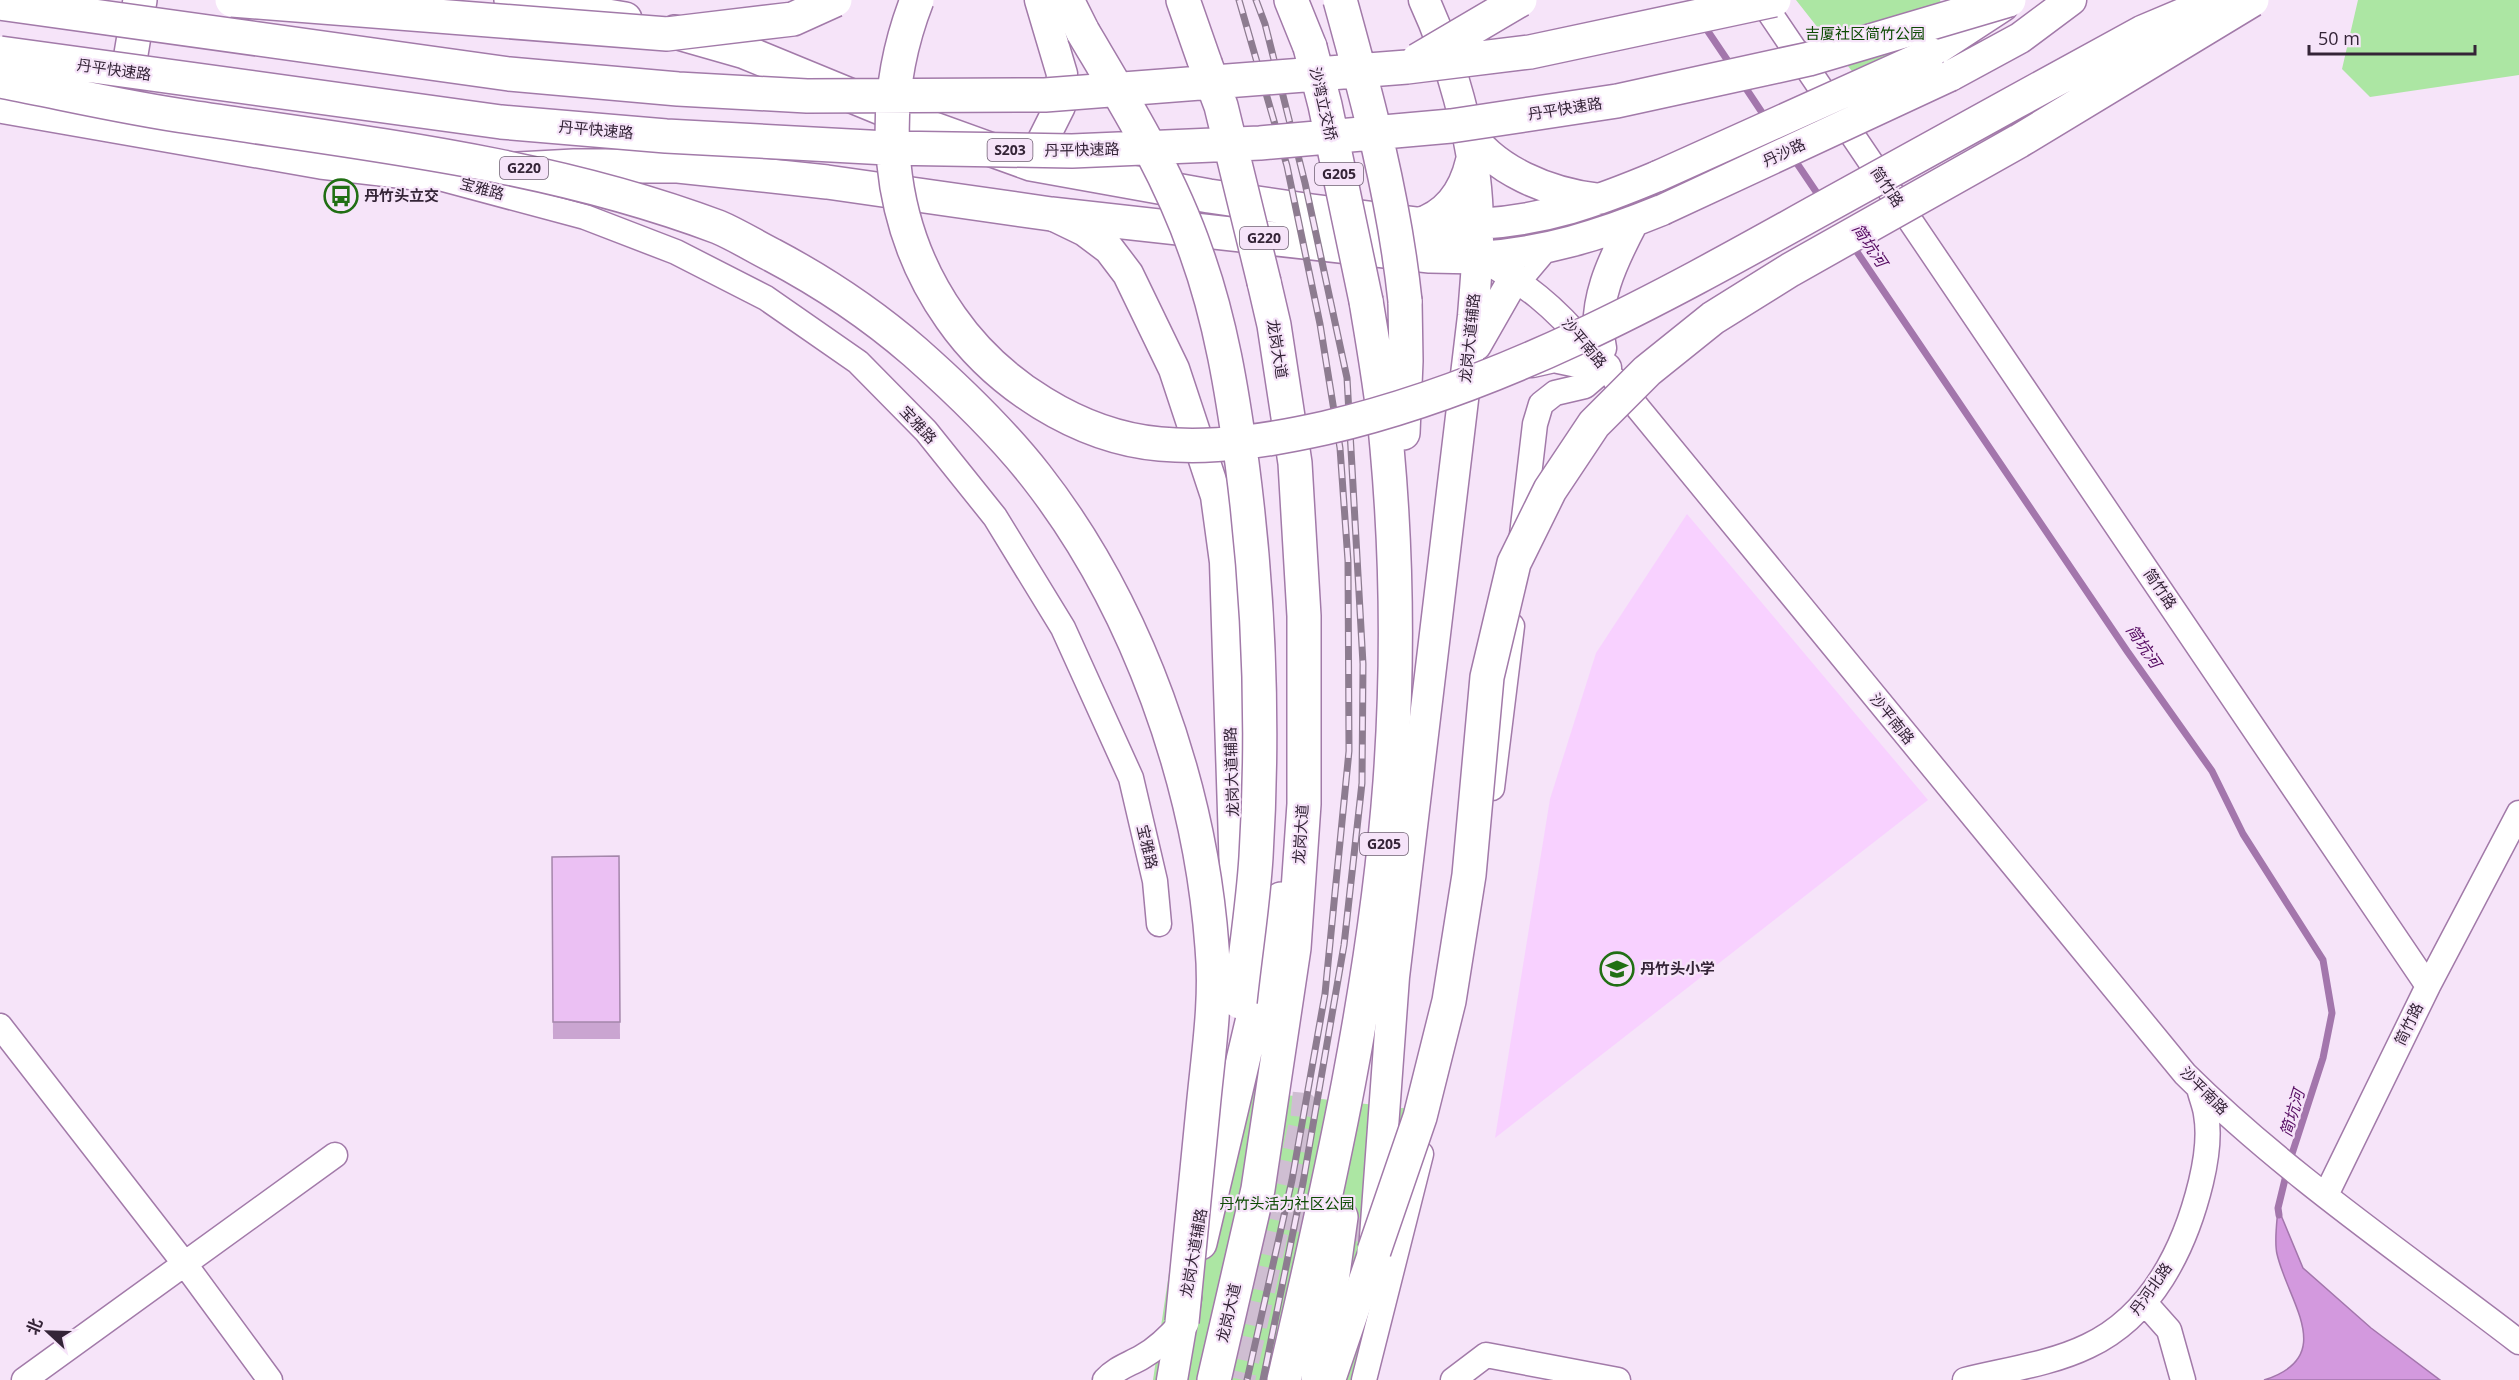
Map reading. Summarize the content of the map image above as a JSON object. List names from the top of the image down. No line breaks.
{"streets":{"highway":["丹平快速路","沙湾立交桥","S203","G220","G205","龙岗大道"],"main road":["丹沙路","龙岗大道辅路"],"street":["简竹路","宝雅路","沙平南路","丹河北路"]},"crossings":[["丹平快速路","丹沙路"],["沙湾立交桥","G205"],["丹沙路","G220"],["丹沙路","龙岗大道辅路"],["丹沙路","沙平南路"],["G220","宝雅路"],["G220","龙岗大道辅路"],["G220","沙平南路"],["简竹路","沙平南路"],["龙岗大道辅路","沙平南路"],["沙平南路","丹河北路"]],"water":["简坑河"],"parks":["吉厦社区简竹公园","丹竹头活力社区公园"],"places":{"bus stop":["丹竹头立交"],"school or university":["丹竹头小学"]},"scale_bar":"50 m","north":"left"}
